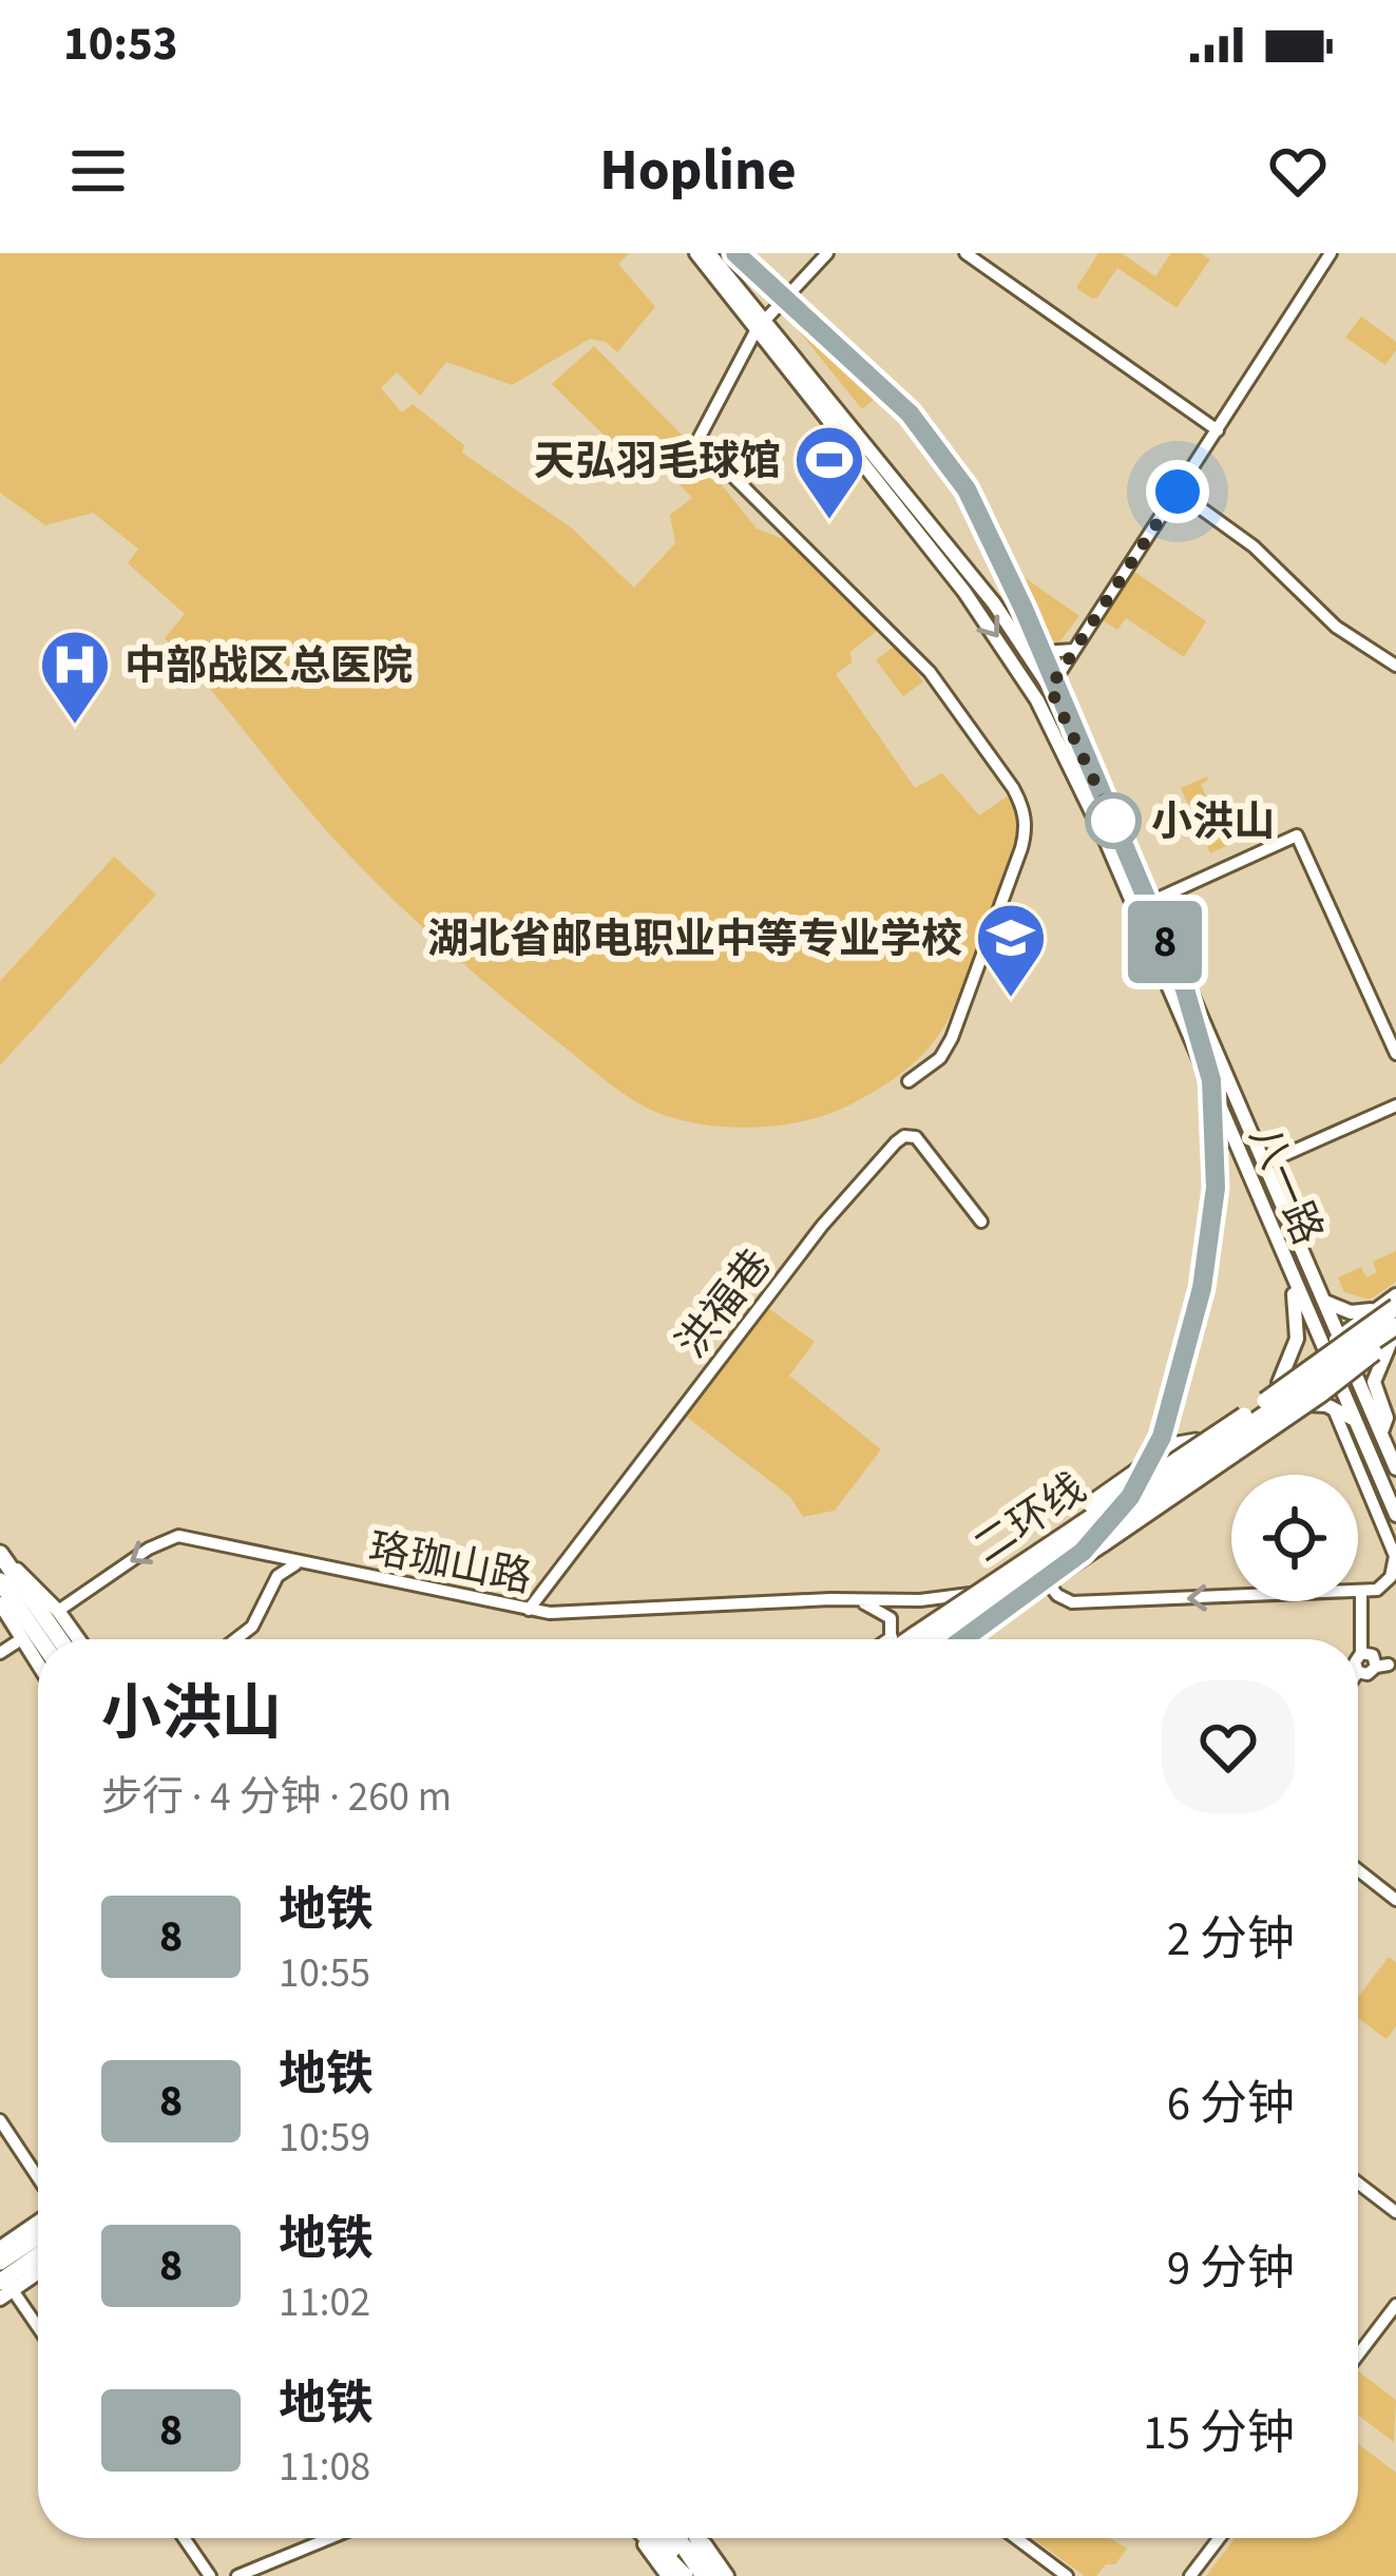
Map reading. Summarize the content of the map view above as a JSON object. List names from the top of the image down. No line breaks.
{"streets":{"highway":["二环线"],"main road":["八一路"],"street":["洪福巷","珞珈山路"]},"crossings":[["洪福巷","珞珈山路"]],"places":{"sports":["天弘羽毛球馆"],"hospital":["中部战区总医院"],"other":["小洪山"],"school or university":["湖北省邮电职业中等专业学校"]},"lines":["metro line 8"],"page":{"status":"10:53","header":"Hopline","on_map":"8","heading":["小洪山","步行 · 4 分钟 · 260 m"],"list":[{"mark":"8","name":"地铁","note":"10:55","value":"2 分钟"},{"mark":"8","name":"地铁","note":"10:59","value":"6 分钟"},{"mark":"8","name":"地铁","note":"11:02","value":"9 分钟"},{"mark":"8","name":"地铁","note":"11:08","value":"15 分钟"}]}}
